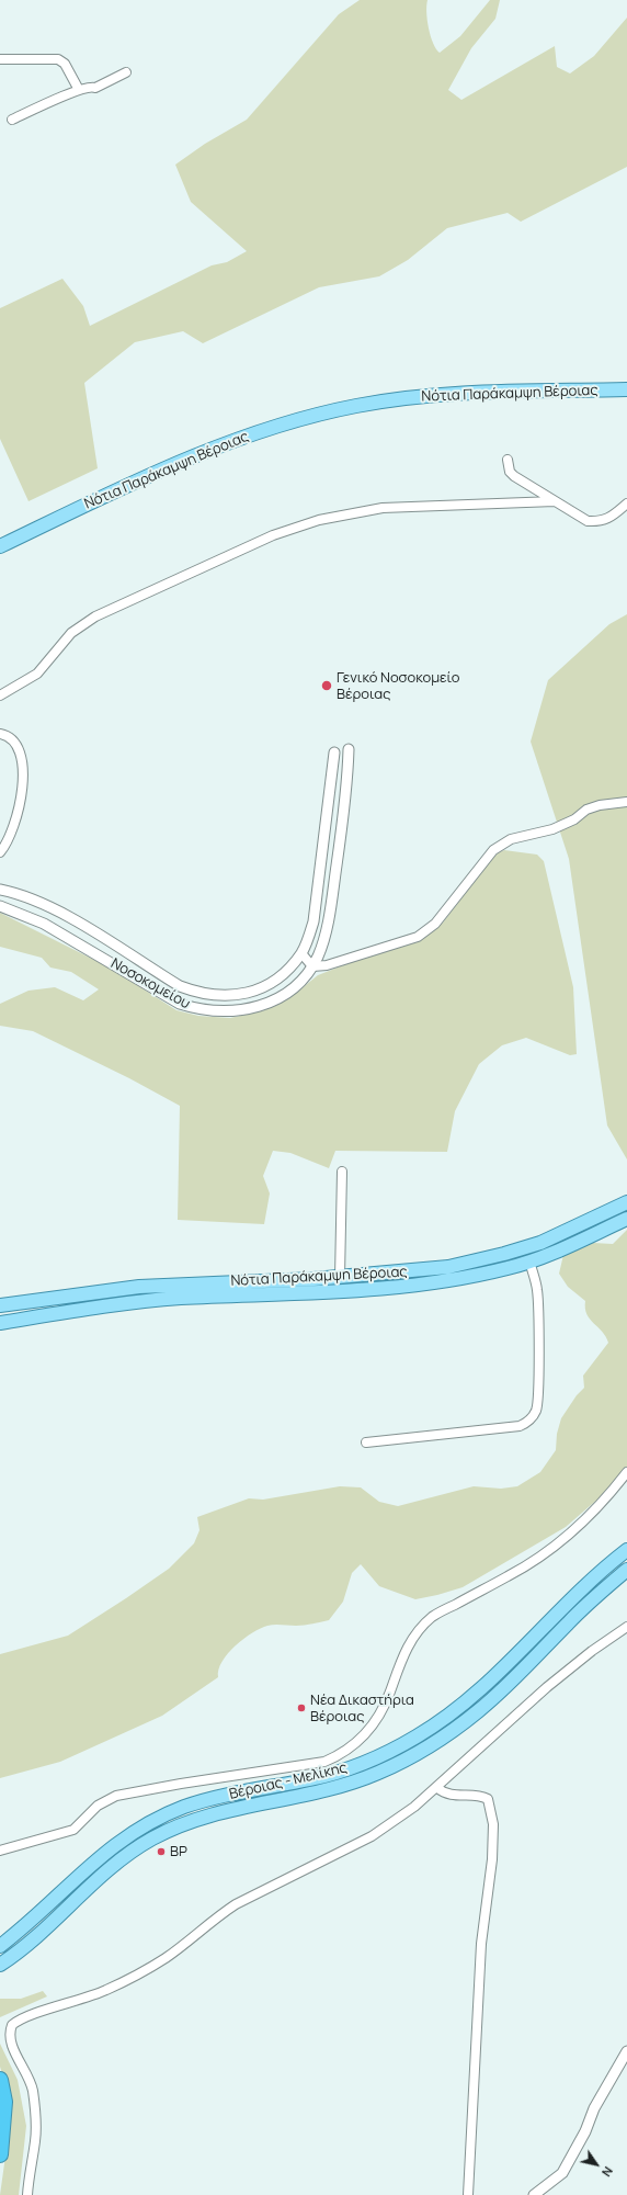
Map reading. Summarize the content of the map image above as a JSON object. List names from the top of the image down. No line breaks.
{"streets":{"main road":["Νότια Παράκαμψη Βέροιας","Βέροιας - Μελίκης"],"street":["Νοσοκομείου"]},"places":["Γενικό Νοσοκομείο Βέροιας","Νέα Δικαστήρια Βέροιας","BP"],"north":"bottom right"}
